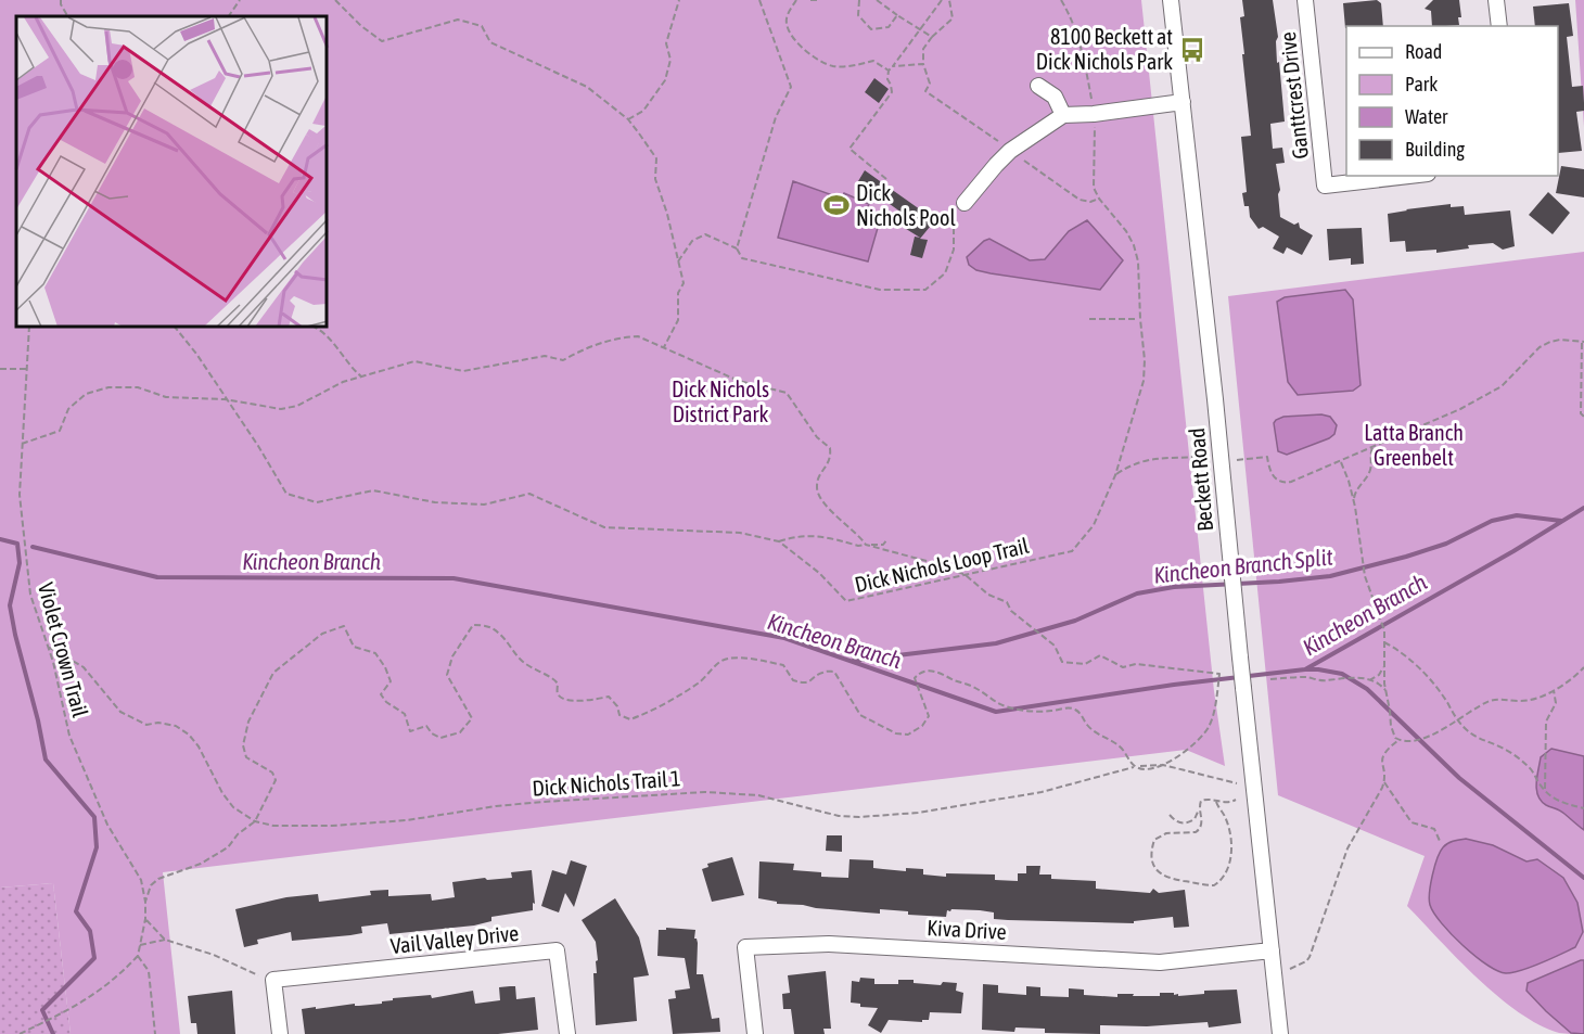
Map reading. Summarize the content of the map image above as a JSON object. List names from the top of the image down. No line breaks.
{"streets":{"street":["Ganttcrest Drive","Beckett Road","Kiva Drive","Vail Valley Drive"],"path":["Dick Nichols Loop Trail","Violet Crown Trail","Dick Nichols Trail 1"]},"crossings":[["Beckett Road","Kiva Drive"],["Violet Crown Trail","Dick Nichols Trail 1"]],"water":["Kincheon Branch","Kincheon Branch Split"],"parks":["Dick Nichols District Park","Latta Branch Greenbelt"],"places":{"bus stop":["8100 Beckett at Dick Nichols Park"],"sports":["Dick Nichols Pool"]},"legend":["Road","Park","Water","Building"]}
